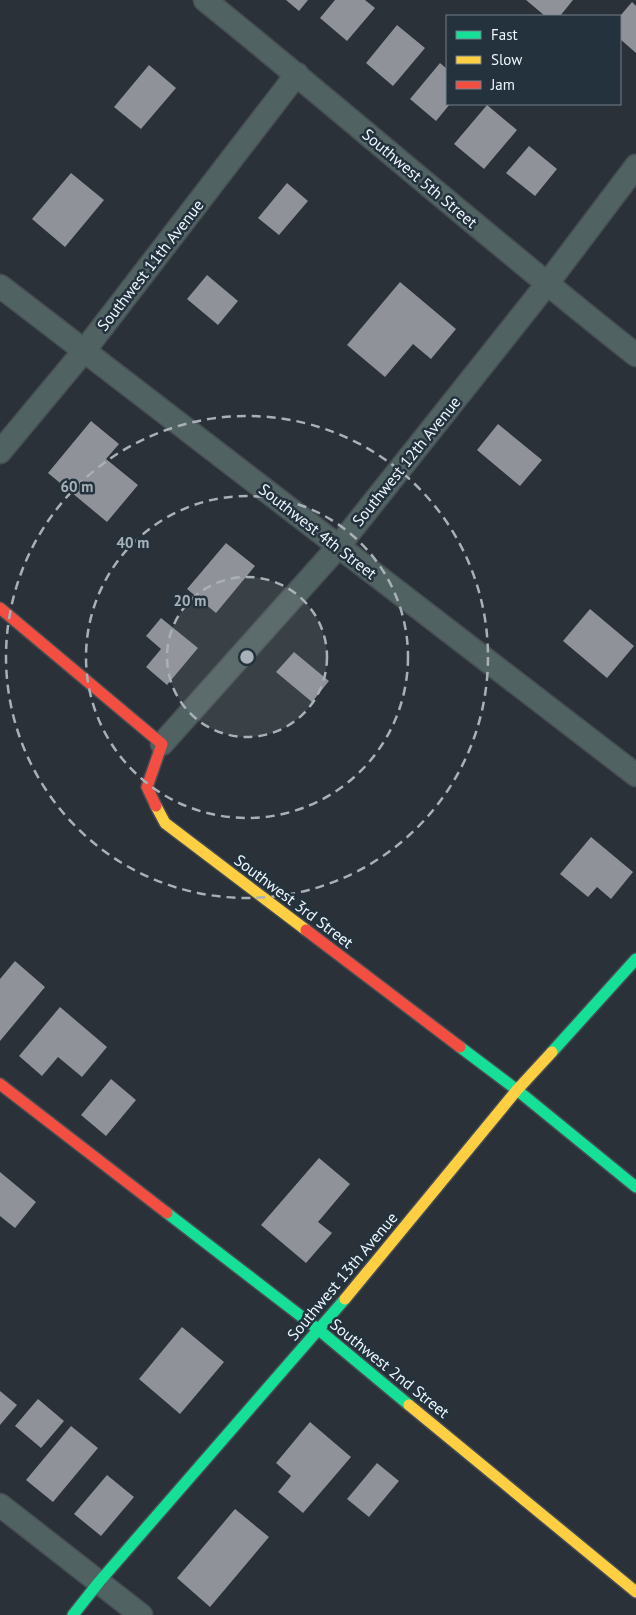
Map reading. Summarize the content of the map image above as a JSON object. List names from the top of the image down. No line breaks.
{"streets":{"street":["Southwest 5th Street","Southwest 11th Avenue","Southwest 12th Avenue","Southwest 4th Street","Southwest 3rd Street","Southwest 13th Avenue","Southwest 2nd Street"]},"crossings":[["Southwest 5th Street","Southwest 11th Avenue"],["Southwest 5th Street","Southwest 12th Avenue"],["Southwest 11th Avenue","Southwest 4th Street"],["Southwest 12th Avenue","Southwest 4th Street"],["Southwest 12th Avenue","Southwest 3rd Street"],["Southwest 3rd Street","Southwest 13th Avenue"],["Southwest 13th Avenue","Southwest 2nd Street"]],"legend":["Fast","Slow","Jam"],"rings":["60 m","40 m","20 m"]}
